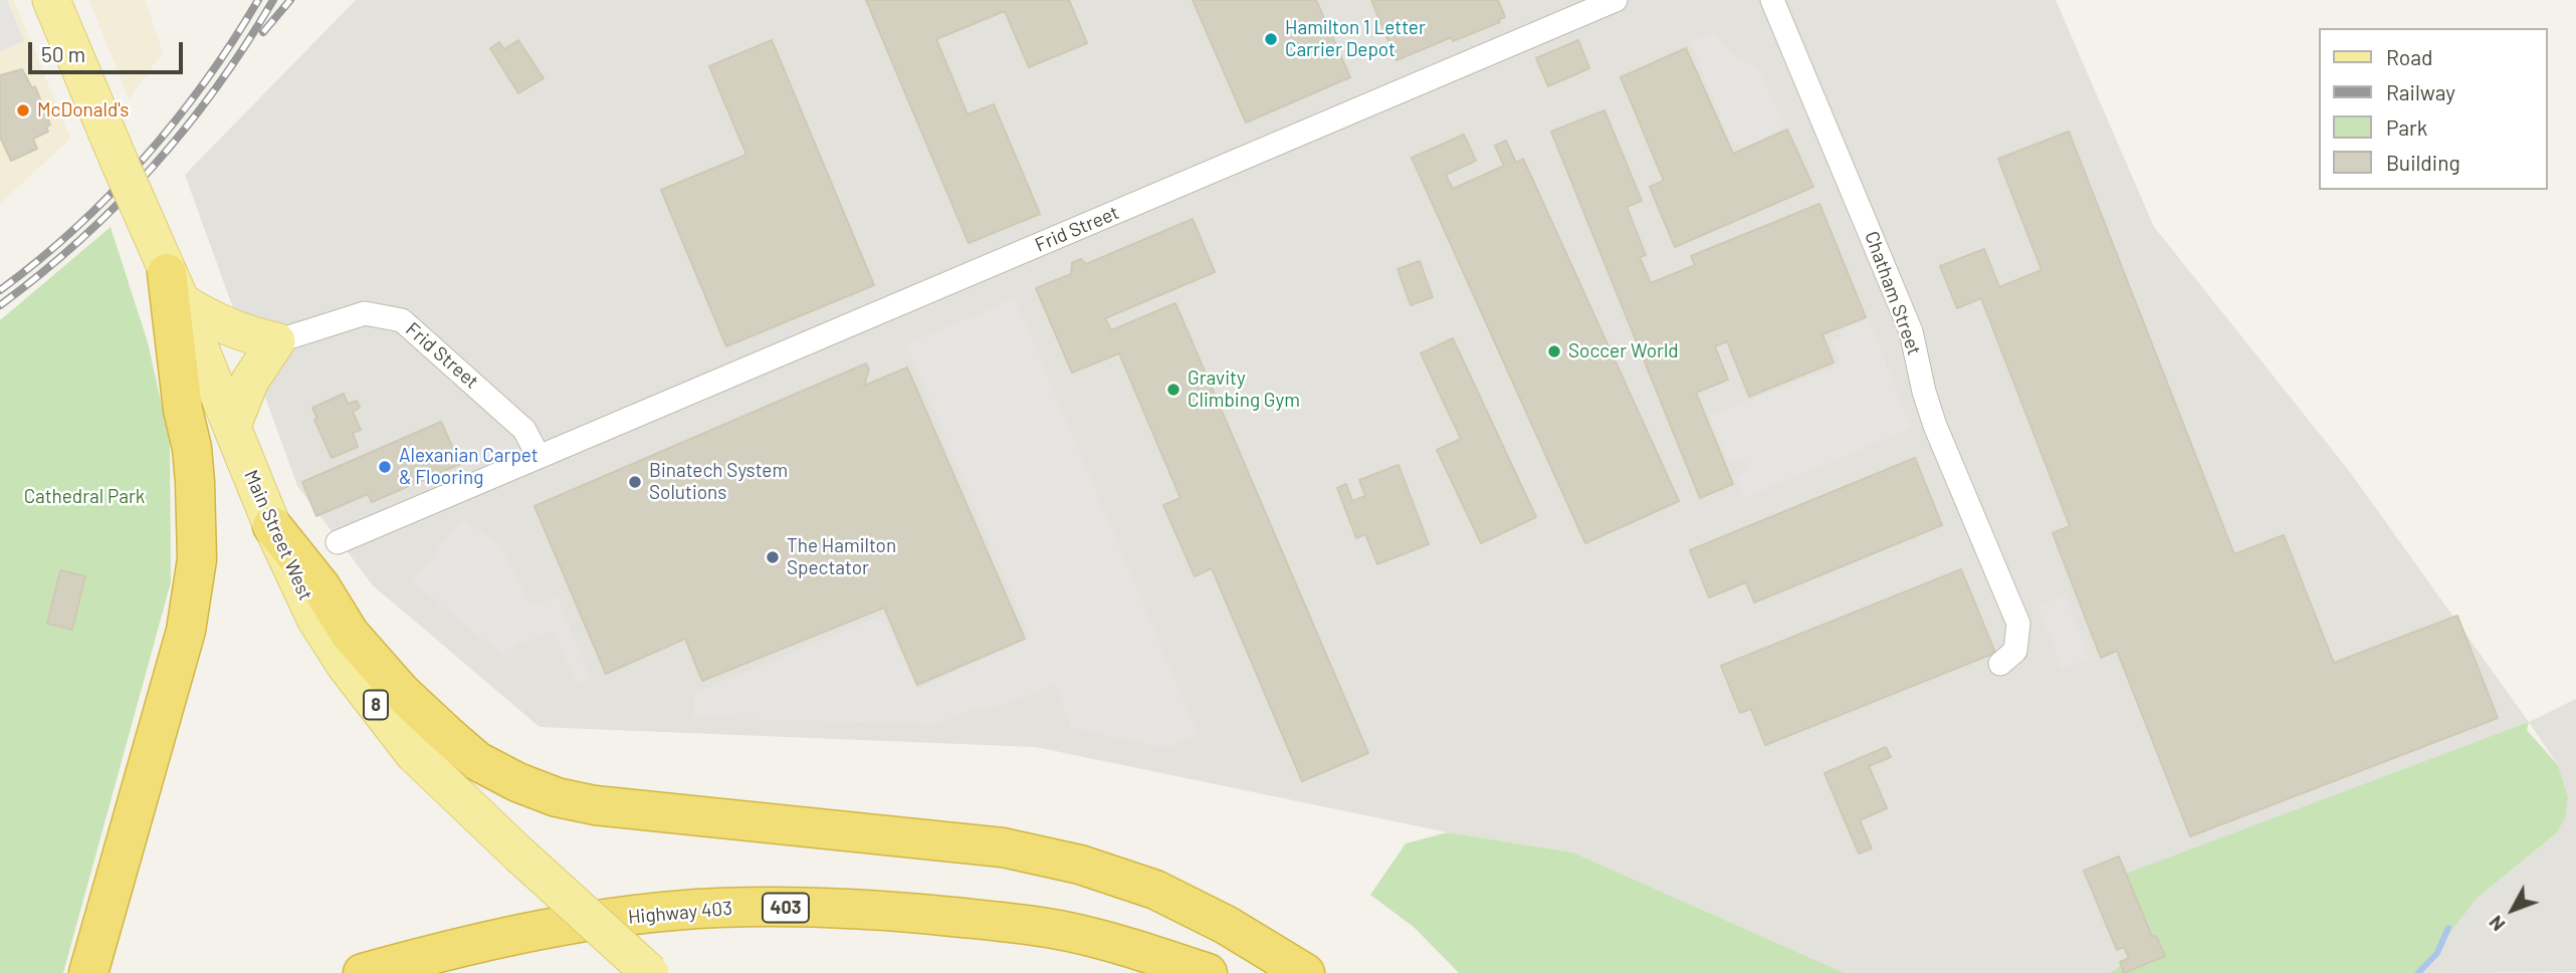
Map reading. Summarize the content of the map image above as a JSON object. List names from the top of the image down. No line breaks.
{"streets":{"highway":["403","Highway 403"],"main road":["Main Street West","8"],"street":["Frid Street","Chatham Street"]},"parks":["Cathedral Park"],"places":["Hamilton 1 Letter Carrier Depot","McDonald's","Soccer World","Gravity Climbing Gym","Alexanian Carpet & Flooring","Binatech System Solutions","The Hamilton Spectator"],"legend":["Road","Railway","Park","Building"],"scale_bar":"50 m","north":"bottom left"}
